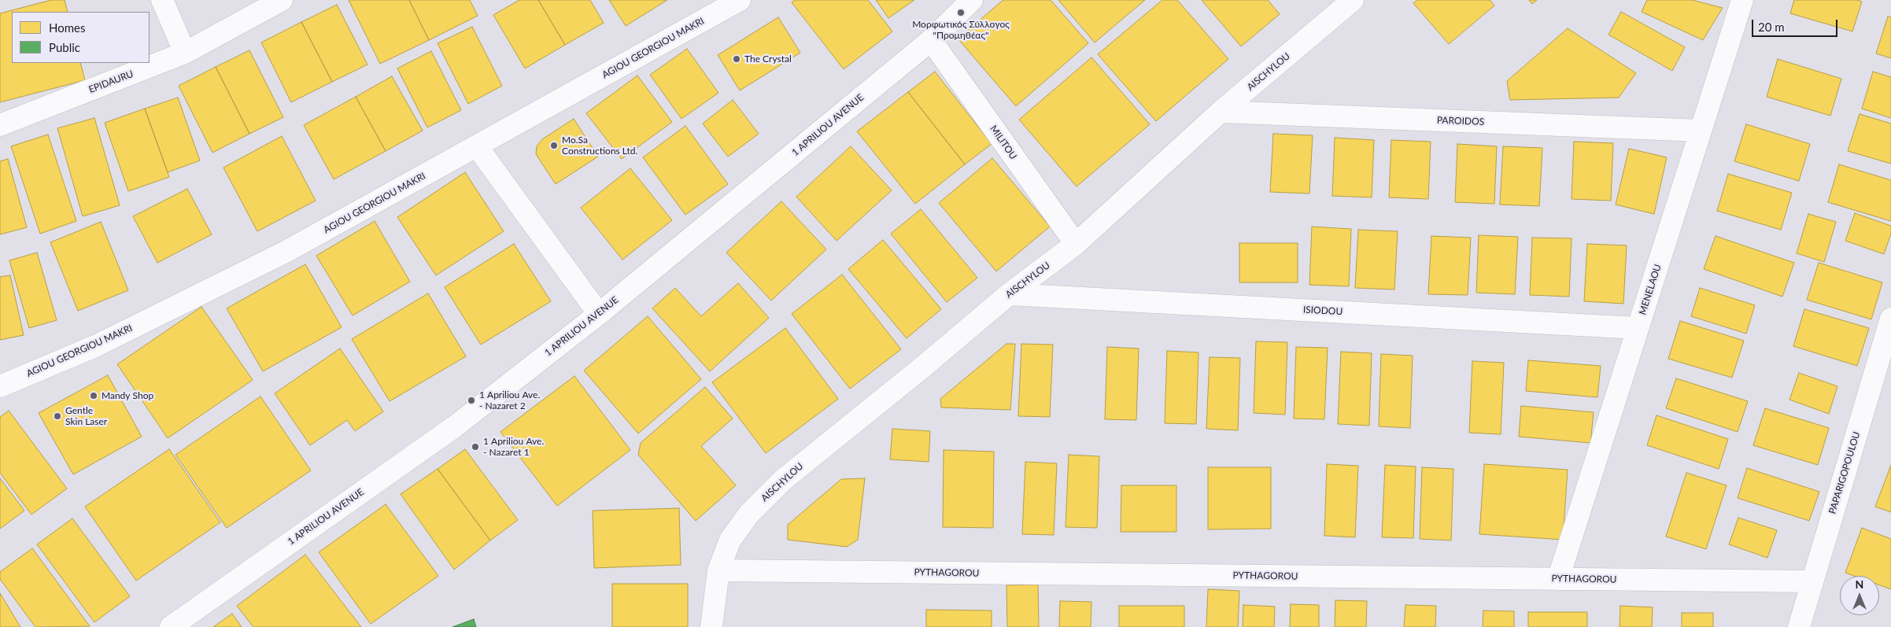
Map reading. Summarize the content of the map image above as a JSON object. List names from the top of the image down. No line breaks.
{"streets":{"street":["AGIOU GEORGIOU MAKRI","AISCHYLOU","EPIDAURU","PAROIDOS","1 APRILIOU AVENUE","MILITOU","MENELAOU","ISIODOU","PAPARIGOPOULOU","PYTHAGOROU"]},"crossings":[["AISCHYLOU","PAROIDOS"],["AISCHYLOU","MILITOU"],["AISCHYLOU","ISIODOU"],["AISCHYLOU","PYTHAGOROU"],["PAROIDOS","MENELAOU"],["1 APRILIOU AVENUE","MILITOU"],["MENELAOU","ISIODOU"],["MENELAOU","PYTHAGOROU"],["PAPARIGOPOULOU","PYTHAGOROU"]],"places":["Μορφωτικός Σύλλογος \"Προμηθέας\"","The Crystal","Mo.Sa Constructions Ltd.","Mandy Shop","1 Apriliou Ave. - Nazaret 2","Gentle Skin Laser","1 Apriliou Ave. - Nazaret 1"],"legend":["Homes","Public"],"scale_bar":"20 m","north":"top"}
